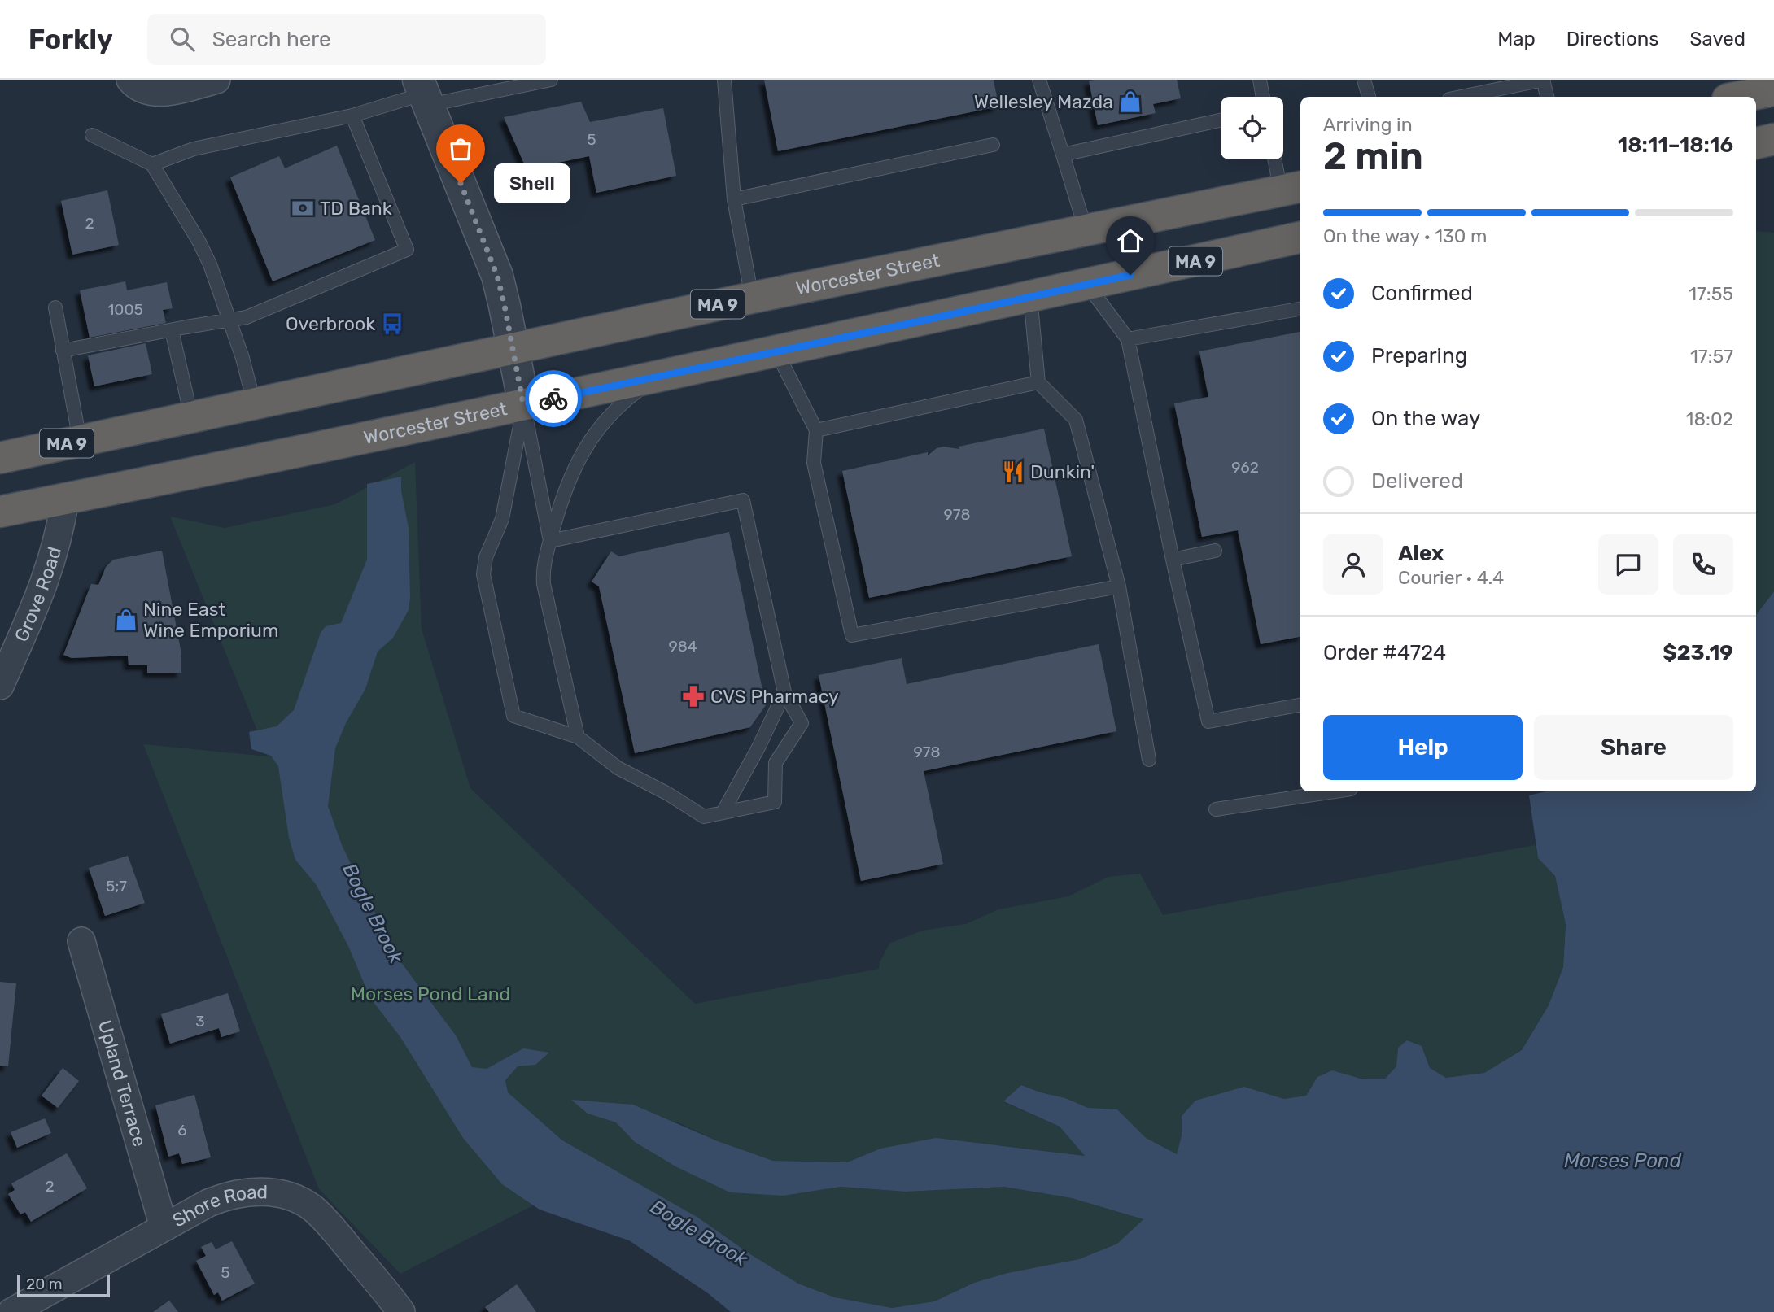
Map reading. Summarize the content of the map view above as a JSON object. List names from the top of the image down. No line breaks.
{"streets":{"highway":["MA 9","Worcester Street"],"street":["Grove Road","Upland Terrace","Shore Road"]},"crossings":[["Worcester Street","Grove Road"],["Upland Terrace","Shore Road"]],"water":["Bogle Brook","Morses Pond"],"parks":["Morses Pond Land"],"places":{"shop":["Wellesley Mazda","Nine East Wine Emporium"],"other":["Shell"],"bank":["TD Bank"],"bus stop":["Overbrook"],"restaurant":["Dunkin'"],"pharmacy":["CVS Pharmacy"]},"house_numbers":["5","2","1005","962","978","984","978","5;7","3","6","2","5"],"scale_bar":"20 m","page":{"header":"Forkly","search":"Search here","nav":["Map","Directions","Saved"],"heading":["2 min","Arriving in","18:11–18:16"],"panel":["Alex","Courier · 4.4","Order #4724","$23.19"],"bubble":"Shell","bar":"On the way · 130 m","list":[["Confirmed","17:55"],["Preparing","17:57"],["On the way","18:02"],"Delivered"],"buttons":["Help","Share"],"scale":"20 m"}}
